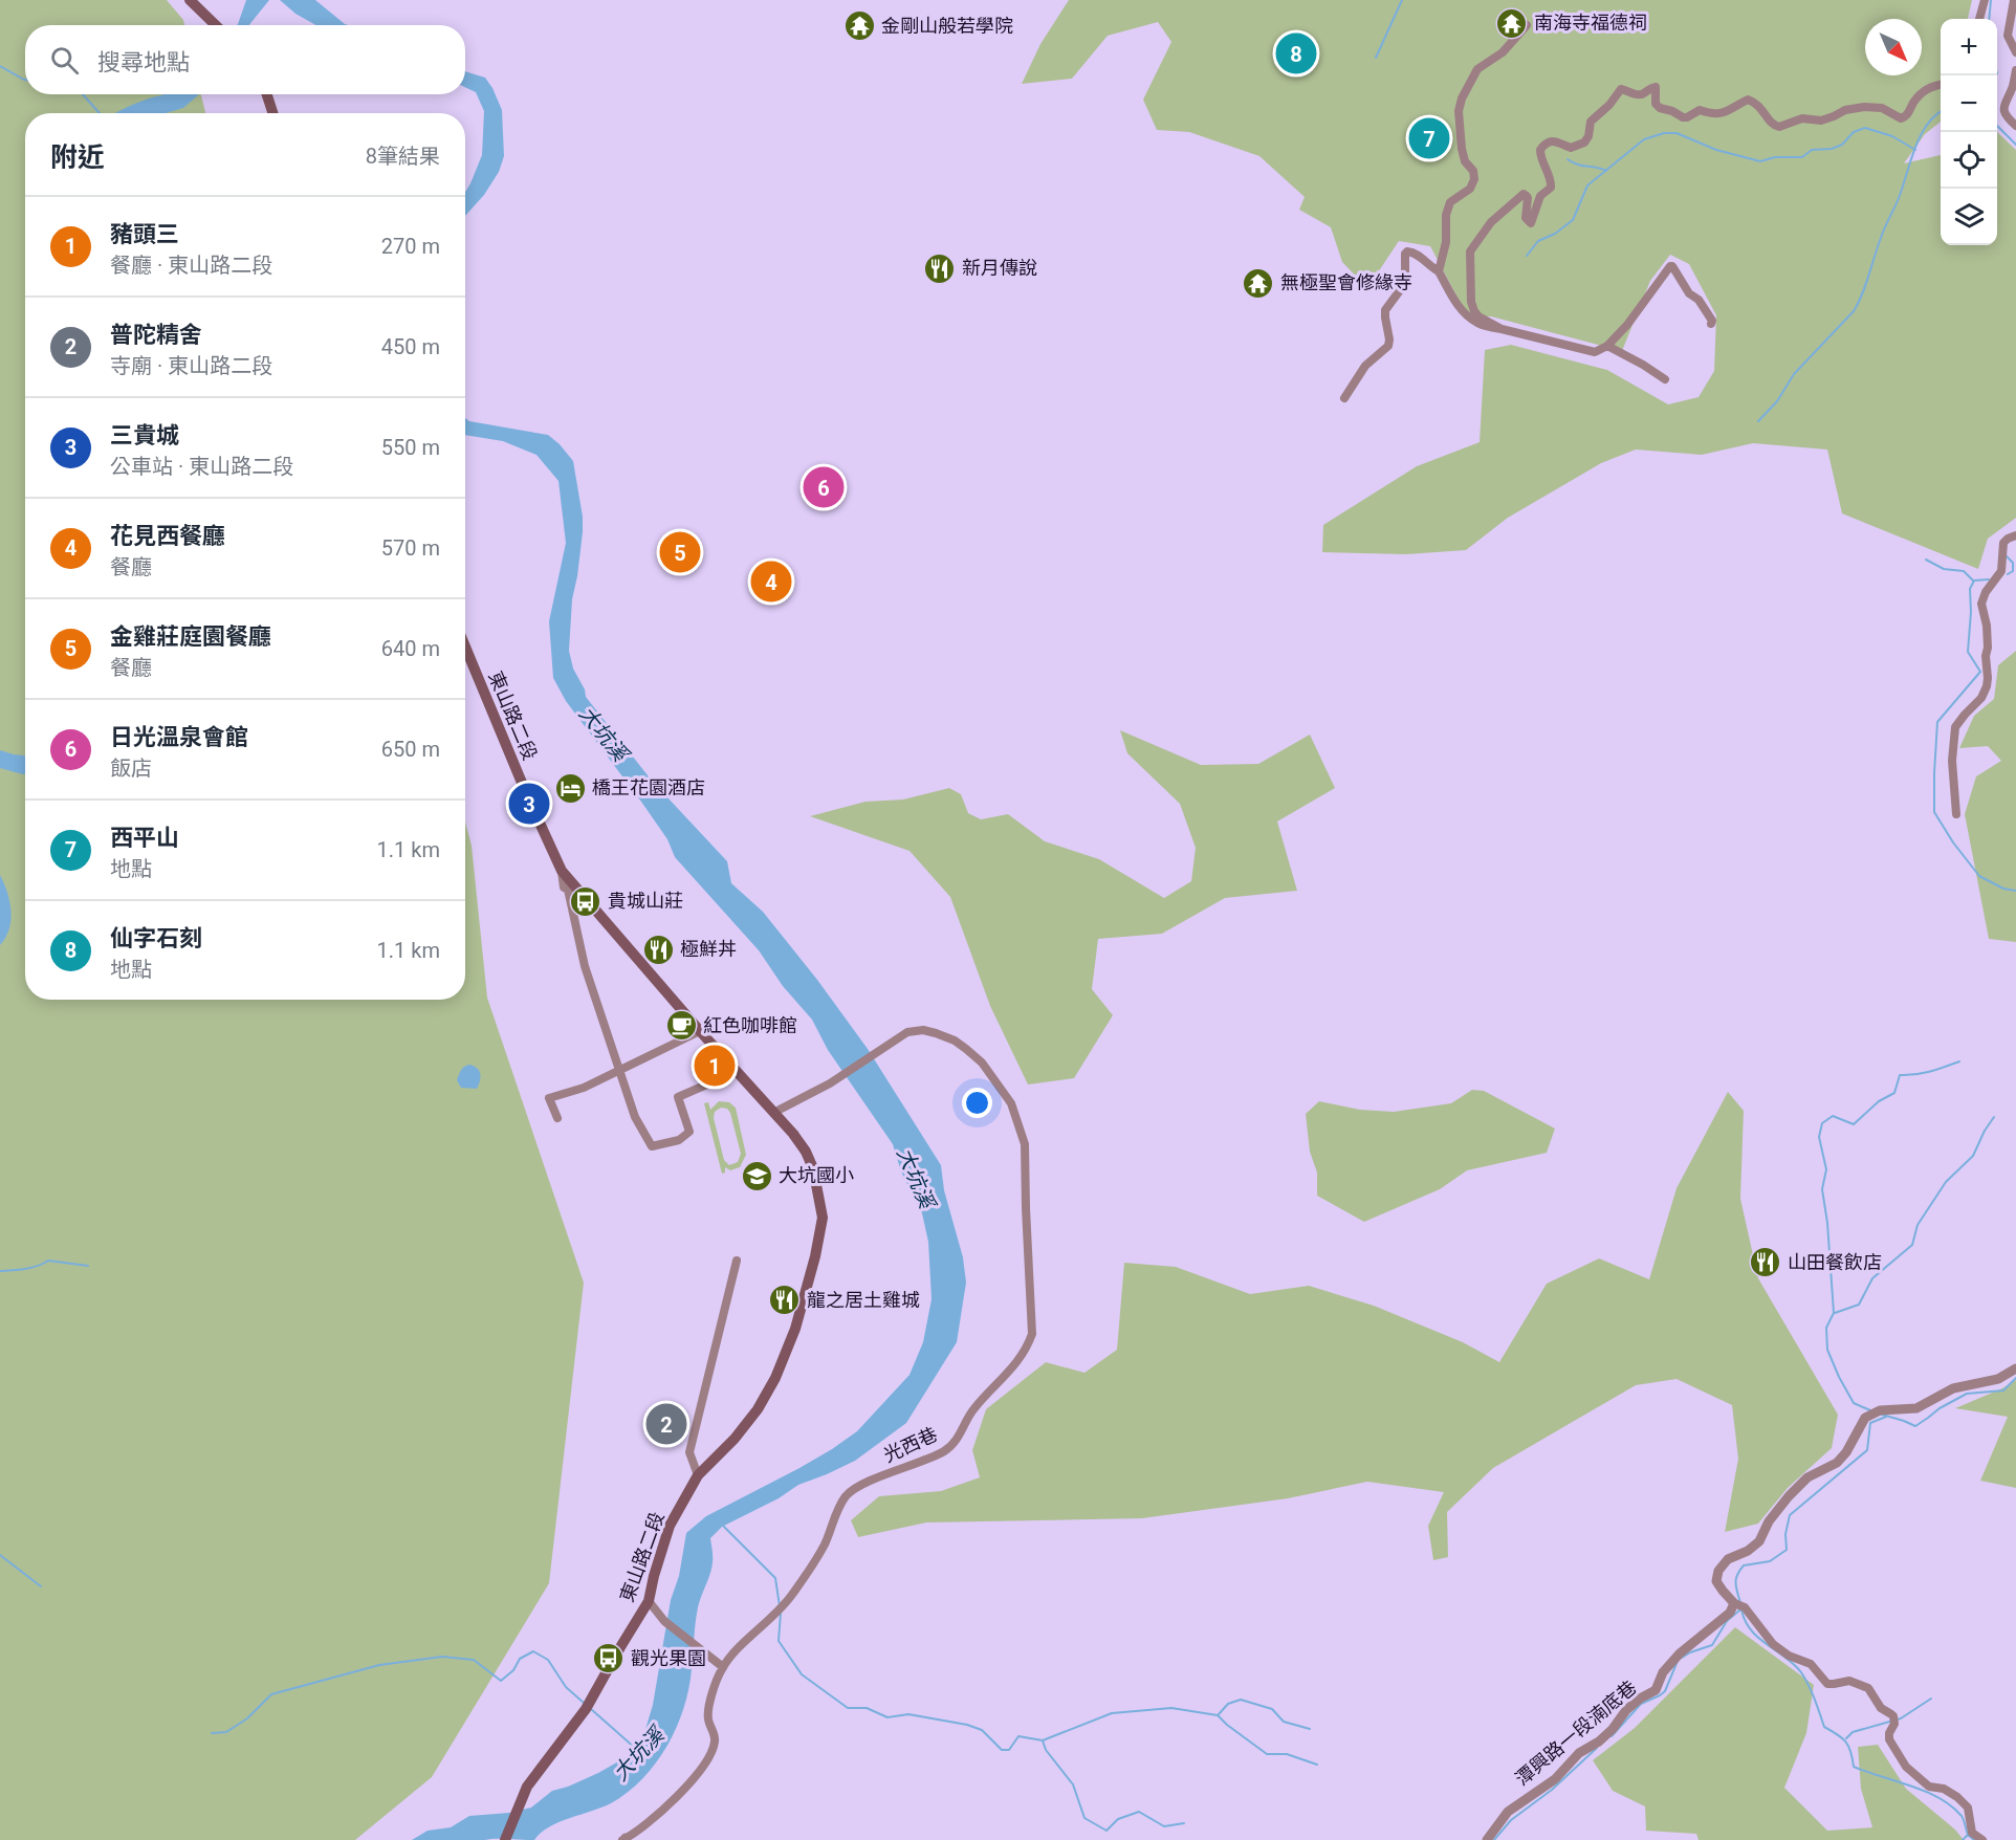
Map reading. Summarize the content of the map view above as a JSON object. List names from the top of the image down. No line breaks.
{"streets":{"main road":["東山路二段"],"street":["光西巷","潭興路一段湳底巷"]},"crossings":[["東山路二段","光西巷"]],"water":["大坑溪"],"places":{"temple":["南海寺福德祠","金剛山般若學院","無極聖會修緣寺"],"restaurant":["新月傳說","極鮮丼","山田餐飲店","龍之居土雞城"],"hotel":["橋王花園酒店"],"bus stop":["貴城山莊","觀光果園"],"cafe":["紅色咖啡館"],"school or university":["大坑國小"]},"north":"bottom right","page":{"map_buttons":["+","−"],"search":"搜尋地點","pins":["8","7","6","5","4","3","1","2"],"heading":["附近","8筆結果"],"list":[{"mark":"1","name":"豬頭三","note":"餐廳 · 東山路二段","value":"270 m"},{"mark":"2","name":"普陀精舍","note":"寺廟 · 東山路二段","value":"450 m"},{"mark":"3","name":"三貴城","note":"公車站 · 東山路二段","value":"550 m"},{"mark":"4","name":"花見西餐廳","note":"餐廳","value":"570 m"},{"mark":"5","name":"金雞莊庭園餐廳","note":"餐廳","value":"640 m"},{"mark":"6","name":"日光溫泉會館","note":"飯店","value":"650 m"},{"mark":"7","name":"西平山","note":"地點","value":"1.1 km"},{"mark":"8","name":"仙字石刻","note":"地點","value":"1.1 km"}]}}
